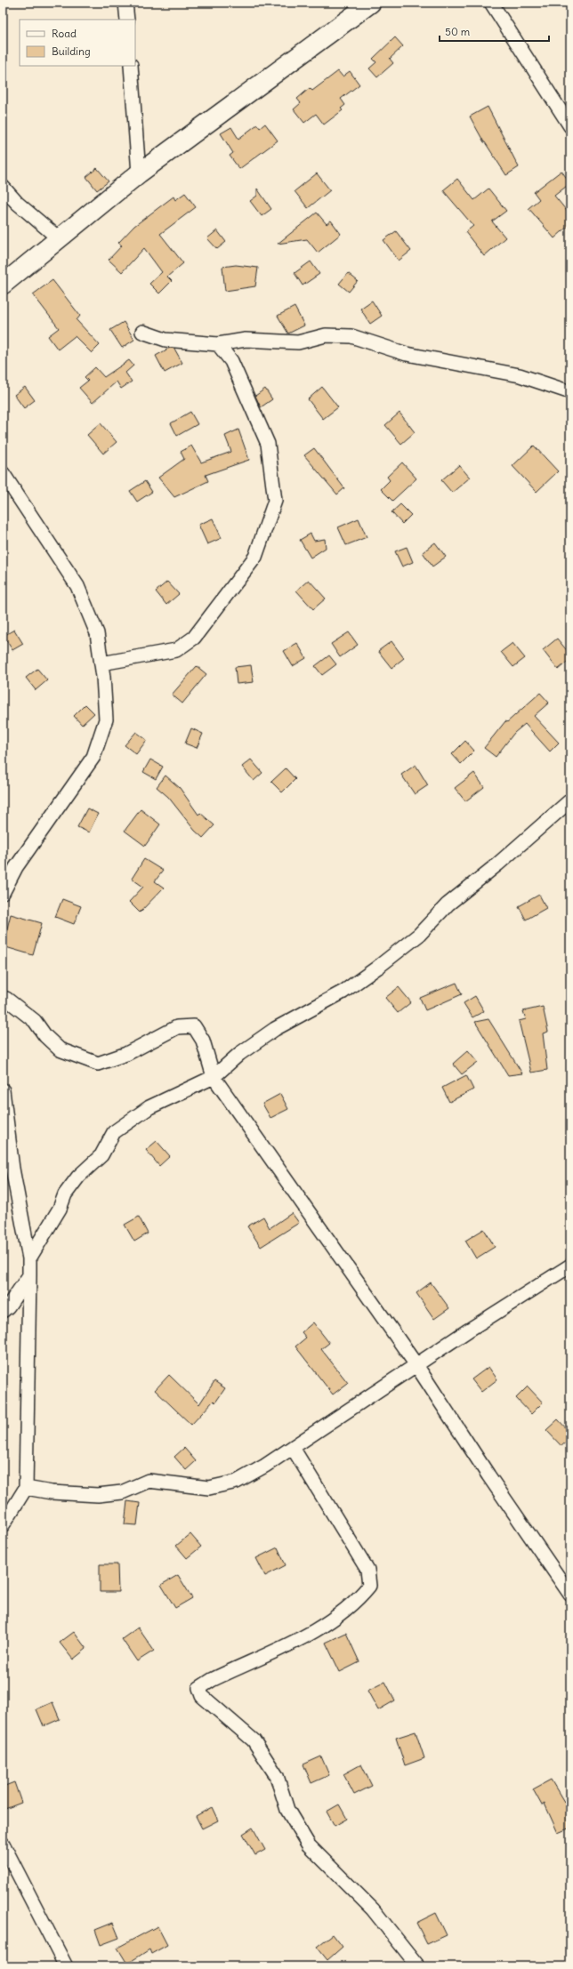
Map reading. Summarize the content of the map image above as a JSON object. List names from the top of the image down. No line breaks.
{"legend":["Road","Building"],"scale_bar":"50 m"}
